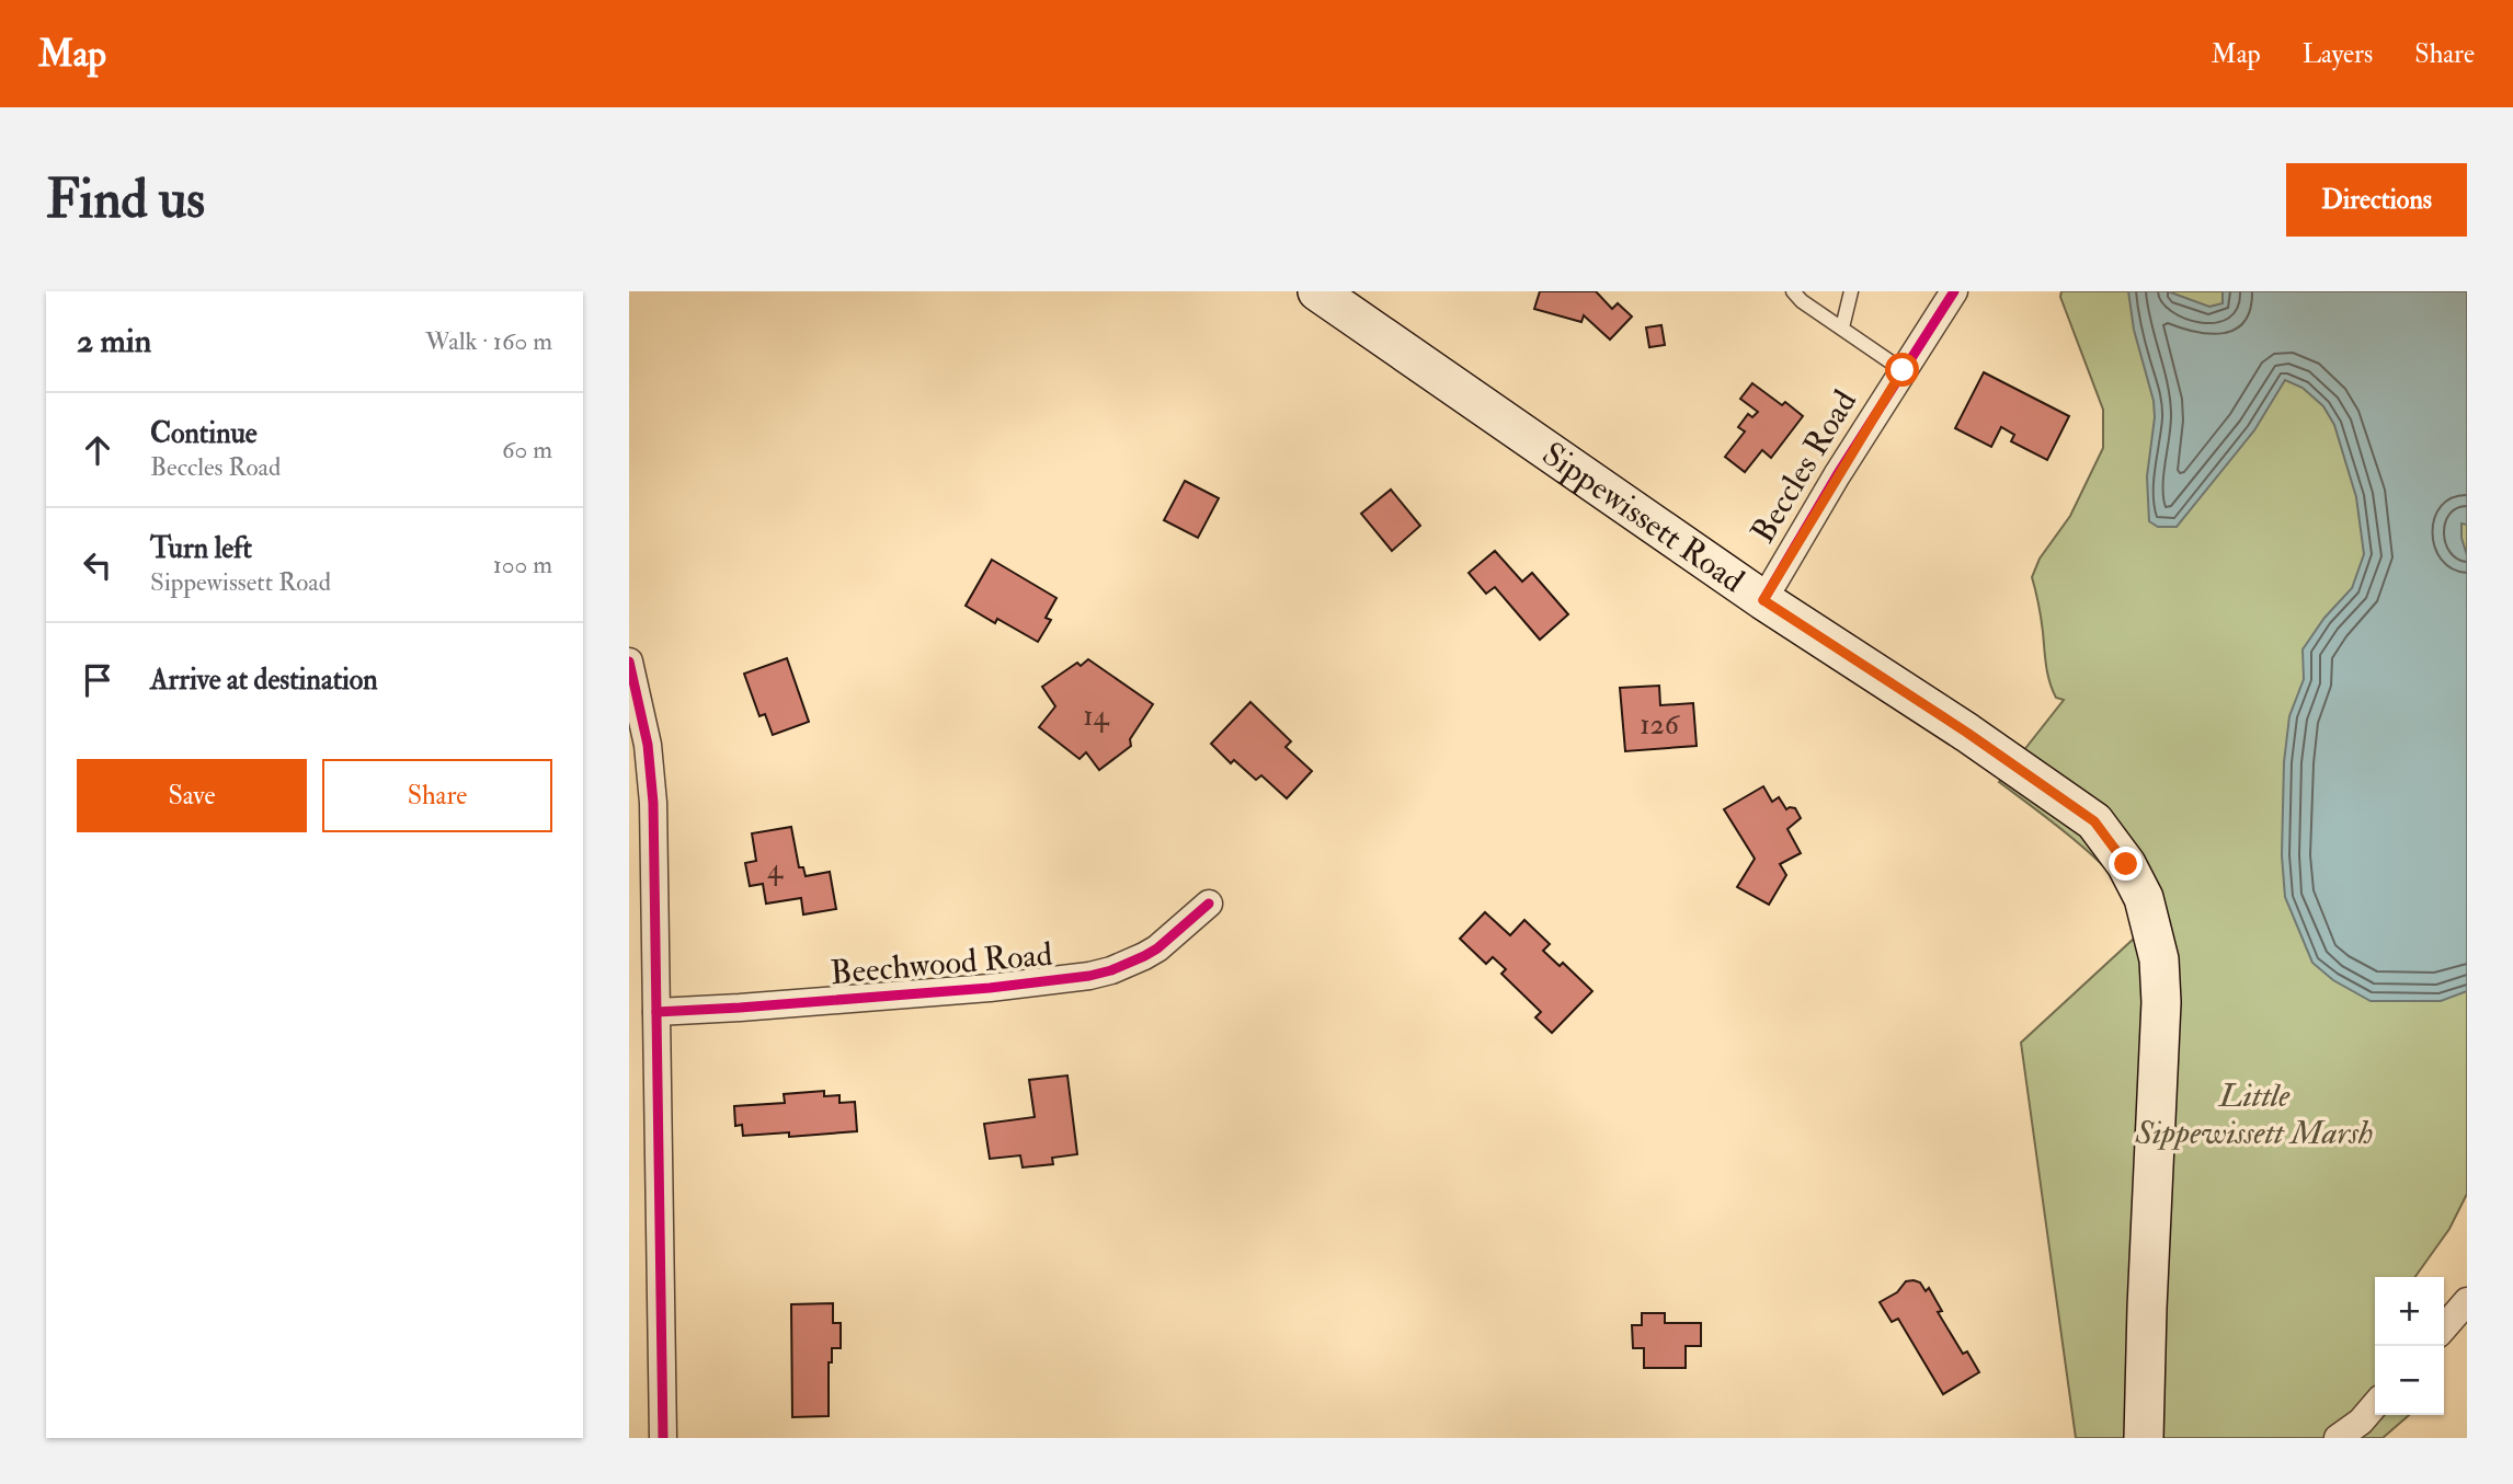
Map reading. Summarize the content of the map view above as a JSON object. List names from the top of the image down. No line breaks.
{"streets":{"main road":["Sippewissett Road"],"street":["Beccles Road","Beechwood Road"]},"crossings":[["Beccles Road","Sippewissett Road"]],"parks":["Little Sippewissett Marsh"],"house_numbers":["14","126","4"],"page":{"header":"Map","nav":["Map","Layers","Share"],"buttons":["Directions",["Save","Share"]],"title":"Find us","heading":["2 min","Walk · 160 m"],"list":[["Continue","Beccles Road","60 m"],["Turn left","Sippewissett Road","100 m"],"Arrive at destination"],"map_buttons":["+","−"]}}
